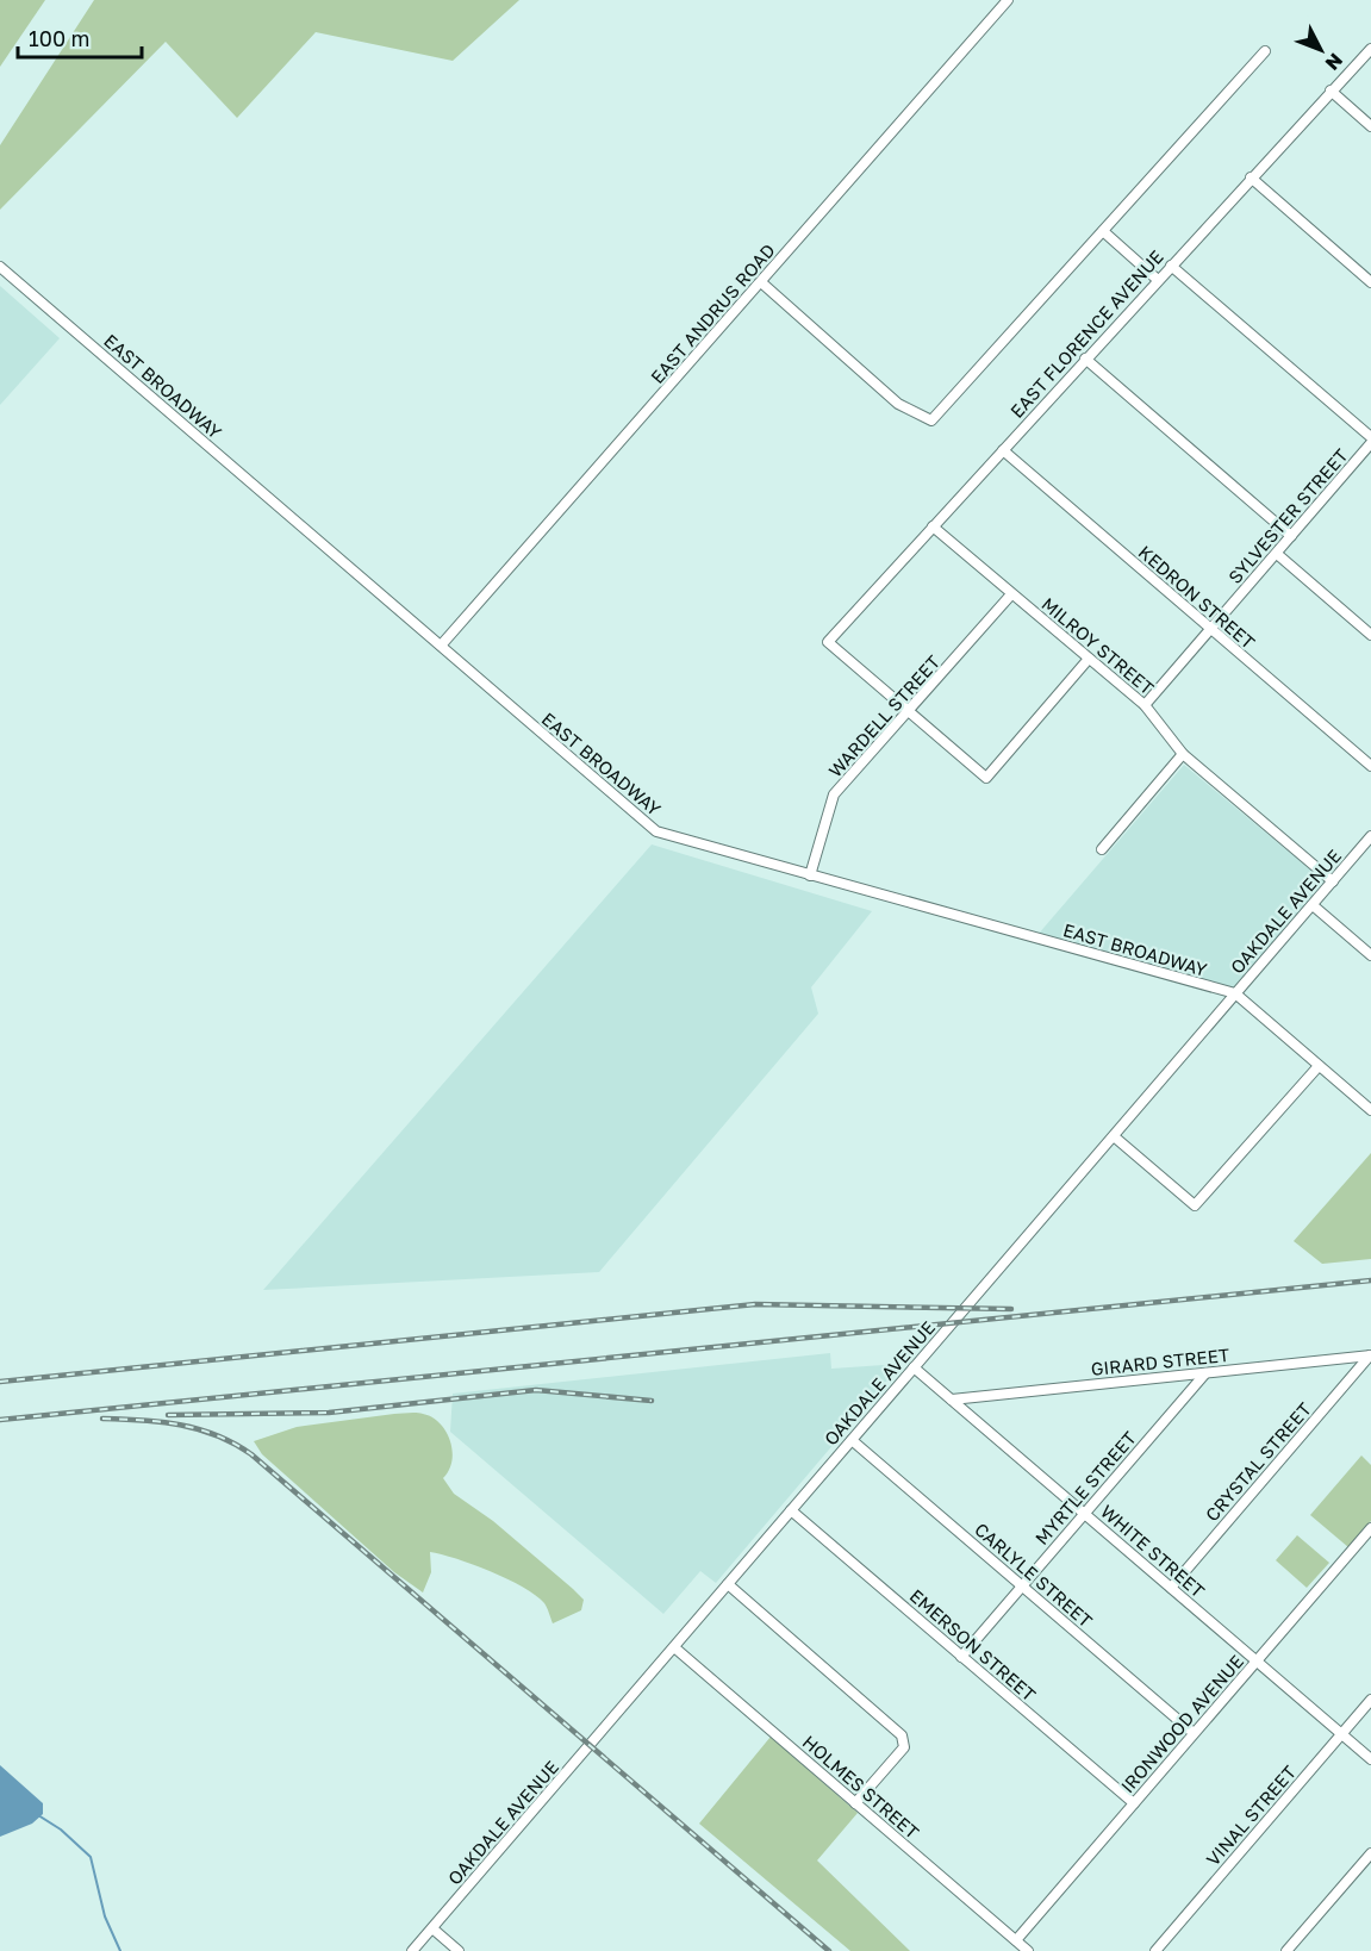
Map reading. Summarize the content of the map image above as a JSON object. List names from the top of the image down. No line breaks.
{"streets":{"street":["EAST ANDRUS ROAD","EAST FLORENCE AVENUE","EAST BROADWAY","SYLVESTER STREET","KEDRON STREET","MILROY STREET","WARDELL STREET","OAKDALE AVENUE","GIRARD STREET","CRYSTAL STREET","MYRTLE STREET","WHITE STREET","CARLYLE STREET","EMERSON STREET","IRONWOOD AVENUE","HOLMES STREET","VINAL STREET"]},"crossings":[["EAST ANDRUS ROAD","EAST BROADWAY"],["EAST FLORENCE AVENUE","KEDRON STREET"],["EAST FLORENCE AVENUE","MILROY STREET"],["EAST FLORENCE AVENUE","WARDELL STREET"],["EAST BROADWAY","WARDELL STREET"],["EAST BROADWAY","OAKDALE AVENUE"],["SYLVESTER STREET","KEDRON STREET"],["SYLVESTER STREET","MILROY STREET"],["MILROY STREET","WARDELL STREET"],["MILROY STREET","OAKDALE AVENUE"],["OAKDALE AVENUE","WHITE STREET"],["OAKDALE AVENUE","CARLYLE STREET"],["OAKDALE AVENUE","EMERSON STREET"],["OAKDALE AVENUE","HOLMES STREET"],["GIRARD STREET","CRYSTAL STREET"],["GIRARD STREET","MYRTLE STREET"],["GIRARD STREET","WHITE STREET"],["CRYSTAL STREET","WHITE STREET"],["MYRTLE STREET","WHITE STREET"],["MYRTLE STREET","CARLYLE STREET"],["MYRTLE STREET","EMERSON STREET"],["WHITE STREET","IRONWOOD AVENUE"],["WHITE STREET","VINAL STREET"],["CARLYLE STREET","IRONWOOD AVENUE"],["EMERSON STREET","IRONWOOD AVENUE"],["IRONWOOD AVENUE","HOLMES STREET"]],"scale_bar":"100 m","north":"bottom right"}
